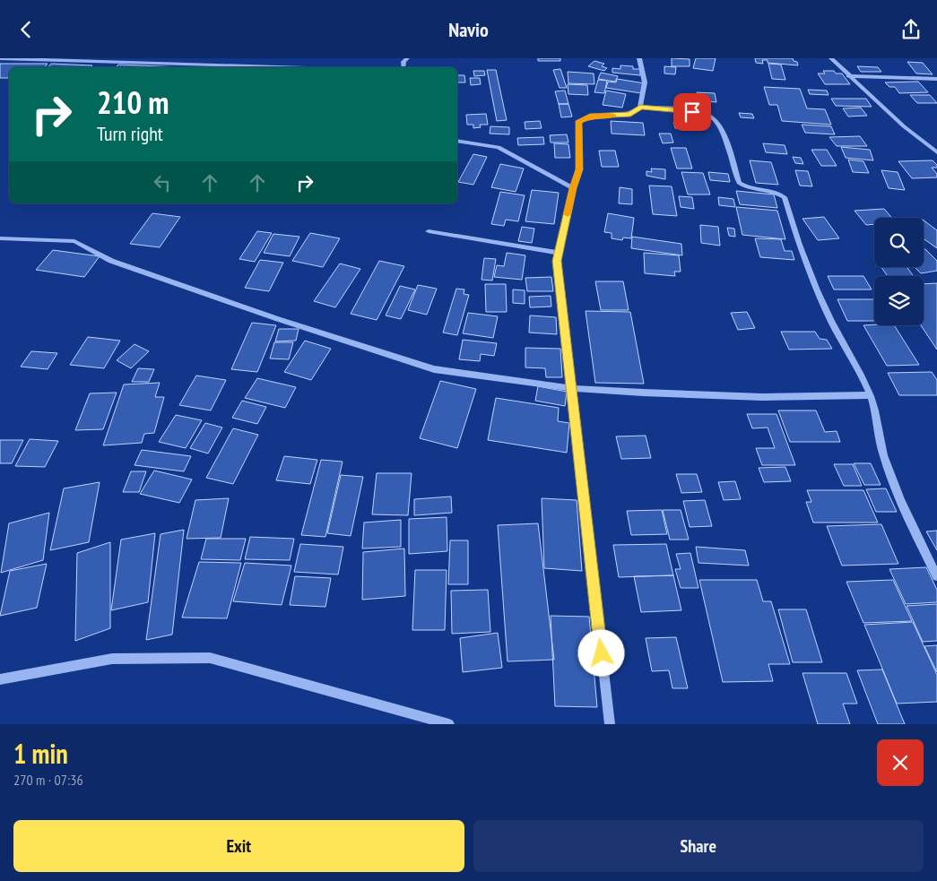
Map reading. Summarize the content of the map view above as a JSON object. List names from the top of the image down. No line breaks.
{"page":{"header":"Navio","turn":["210 m","Turn right"],"heading":["1 min","270 m · 07:36"],"buttons":["Exit","Share"]}}
